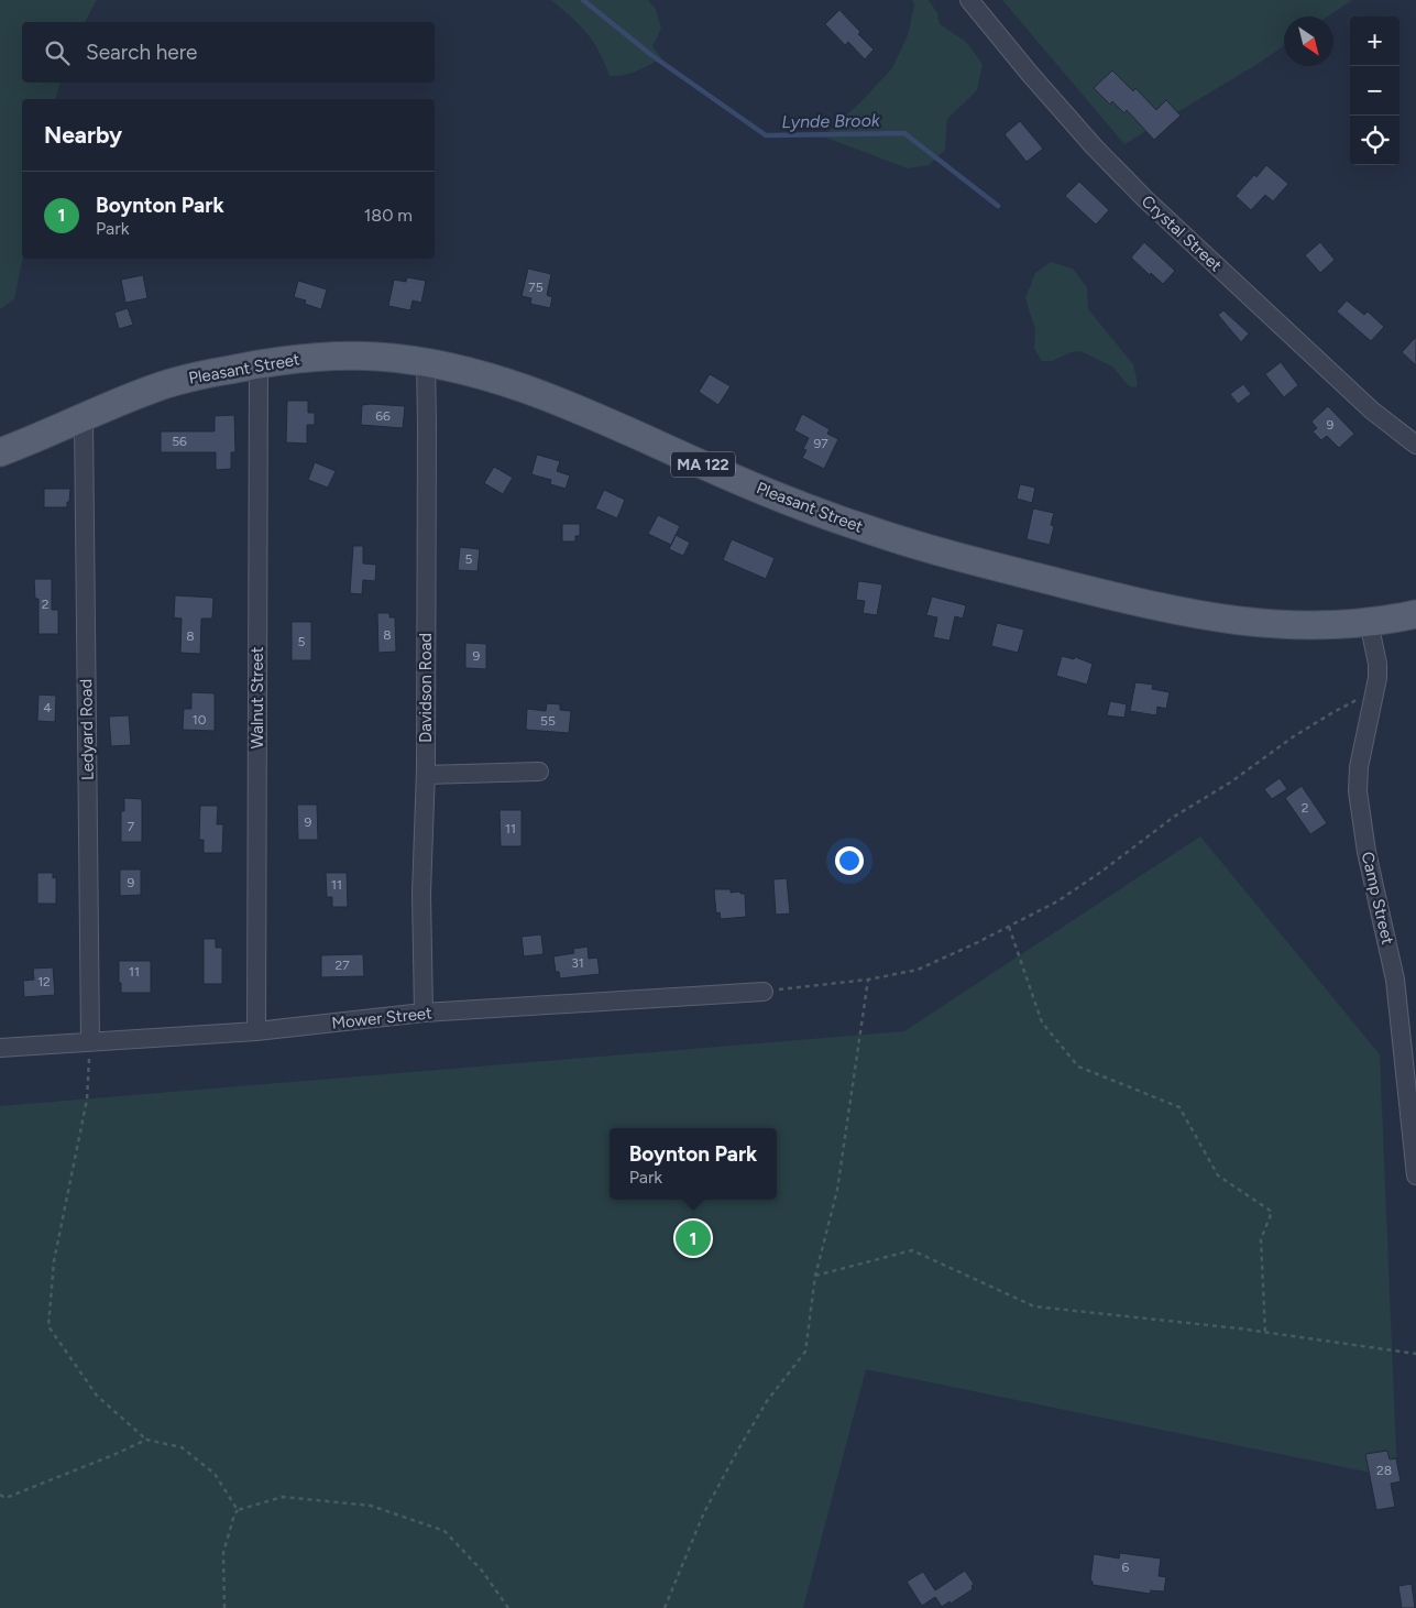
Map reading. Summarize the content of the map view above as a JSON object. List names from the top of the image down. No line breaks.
{"streets":{"main road":["Pleasant Street","MA 122"],"street":["Crystal Street","Davidson Road","Walnut Street","Ledyard Road","Camp Street","Mower Street"]},"crossings":[["Pleasant Street","Davidson Road"],["Pleasant Street","Walnut Street"],["Pleasant Street","Ledyard Road"],["Pleasant Street","Camp Street"],["Davidson Road","Mower Street"],["Walnut Street","Mower Street"],["Ledyard Road","Mower Street"]],"water":["Lynde Brook"],"house_numbers":["75","66","9","56","97","5","2","8","8","5","9","4","10","55","2","9","7","11","9","11","31","27","11","12","28","6"],"north":"bottom right","page":{"map_buttons":["+","−"],"search":"Search here","heading":"Nearby","list":[{"mark":"1","name":"Boynton Park","note":"Park","value":"180 m"}],"popup":["Boynton Park","Park"],"pins":"1"}}
